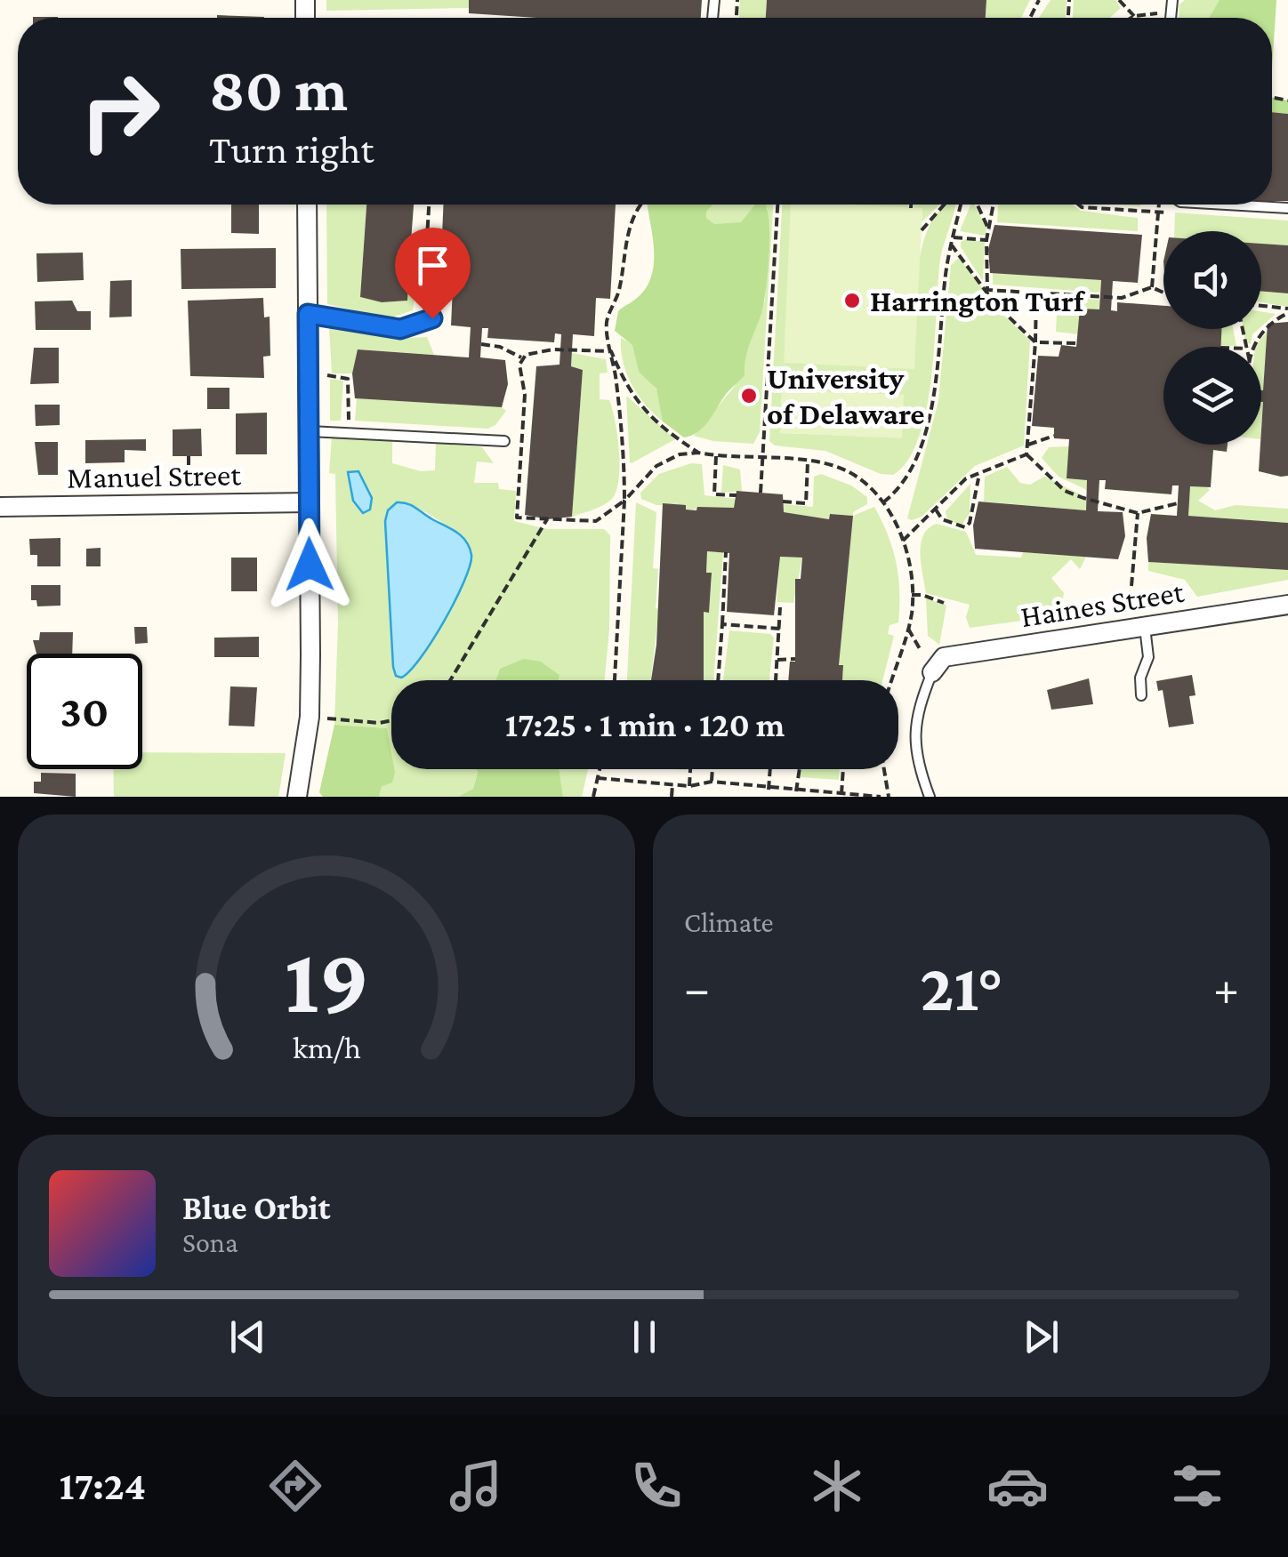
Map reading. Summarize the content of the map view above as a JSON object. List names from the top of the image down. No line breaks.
{"streets":{"street":["Manuel Street","Haines Street"]},"places":["Harrington Turf","University of Delaware"],"page":{"turn":["80 m","Turn right"],"limit":"30","trip":"17:25 · 1 min · 120 m","tile":"Climate","heat":["−","21°","+"],"song":["Blue Orbit","Sona"],"tabs":"17:24","gauge":["19","km/h"]}}
